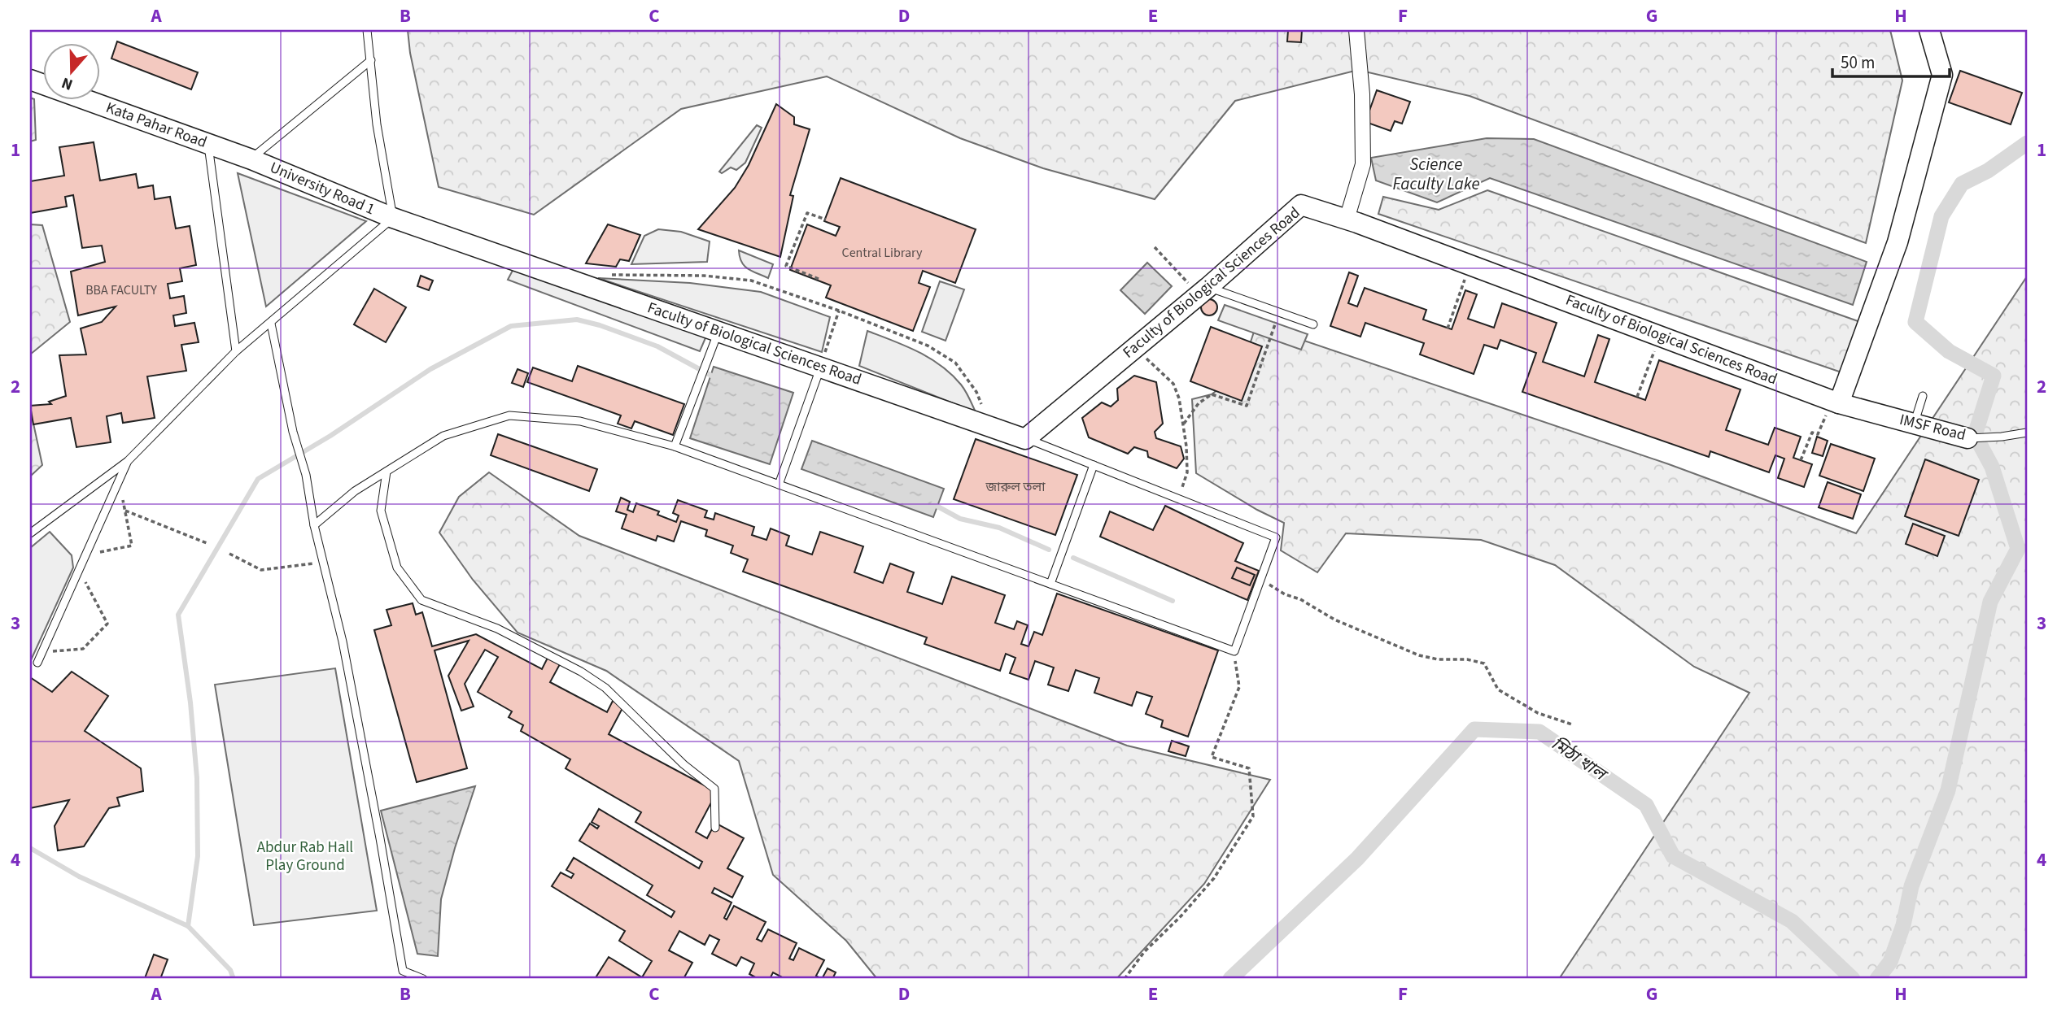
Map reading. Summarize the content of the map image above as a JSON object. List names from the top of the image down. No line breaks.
{"streets":{"street":["Kata Pahar Road","University Road 1","Faculty of Biological Sciences Road","IMSF Road"]},"crossings":[["Kata Pahar Road","University Road 1"],["University Road 1","Faculty of Biological Sciences Road"],["Faculty of Biological Sciences Road","IMSF Road"]],"water":["Science Faculty Lake","মিঠা খাল"],"parks":["Abdur Rab Hall Play Ground"],"house_numbers":["Central Library","BBA FACULTY","জারুল তলা"],"scale_bar":"50 m","north":"bottom","grid":{"columns":["A","B","C","D","E","F","G","H"],"rows":["1","2","3","4"]}}
